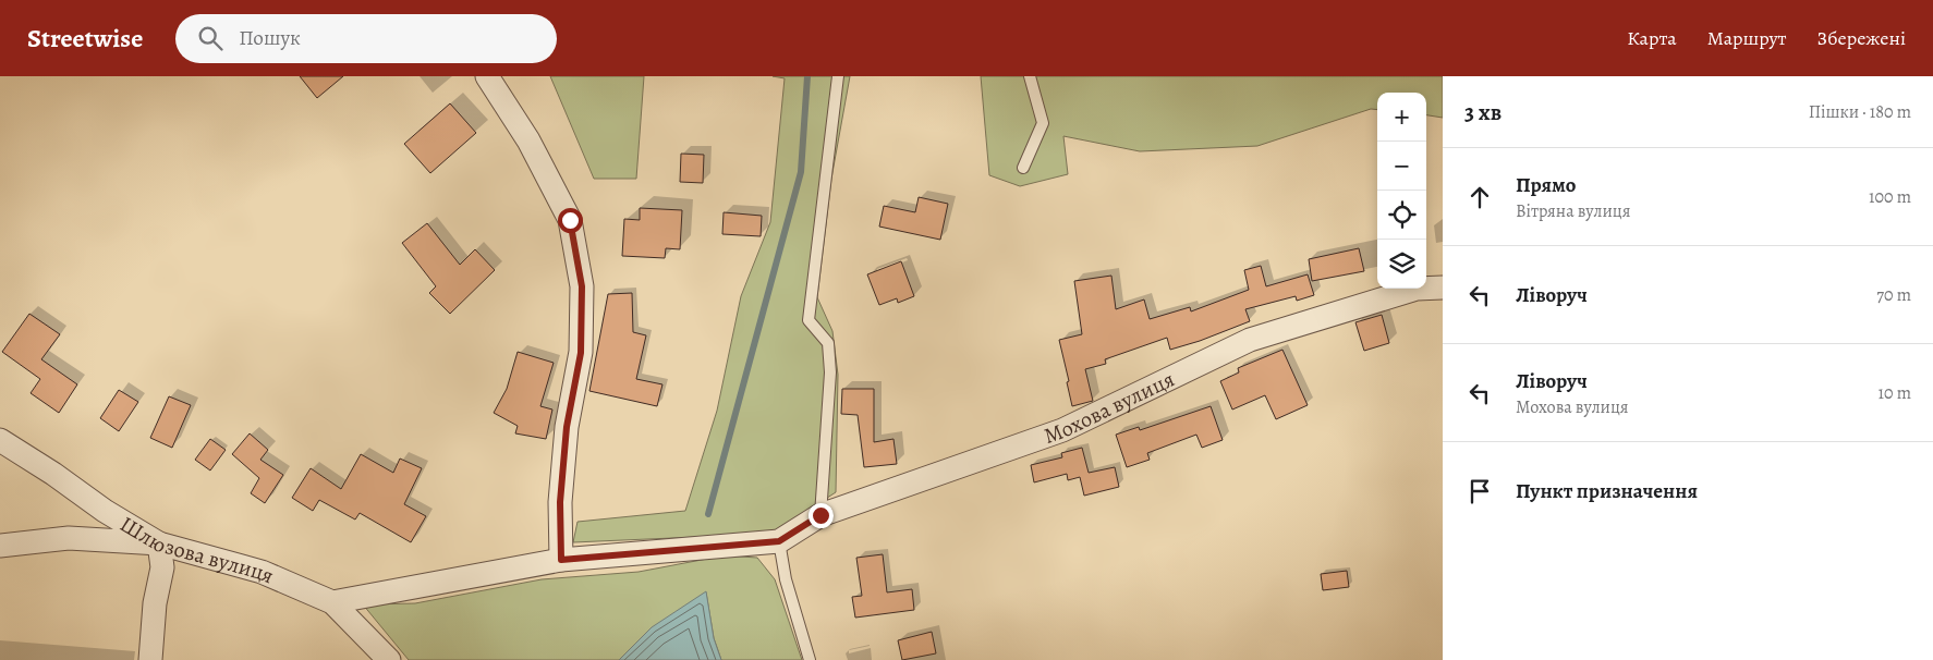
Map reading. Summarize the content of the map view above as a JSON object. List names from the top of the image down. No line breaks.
{"streets":{"street":["Мохова вулиця","Шлюзова вулиця"]},"page":{"header":"Streetwise","search":"Пошук","nav":["Карта","Маршрут","Збережені"],"heading":["3 хв","Пішки · 180 m"],"map_buttons":["+","−"],"list":[["Прямо","Вітряна вулиця","100 m"],["Ліворуч","70 m"],["Ліворуч","Мохова вулиця","10 m"],"Пункт призначення"]}}
